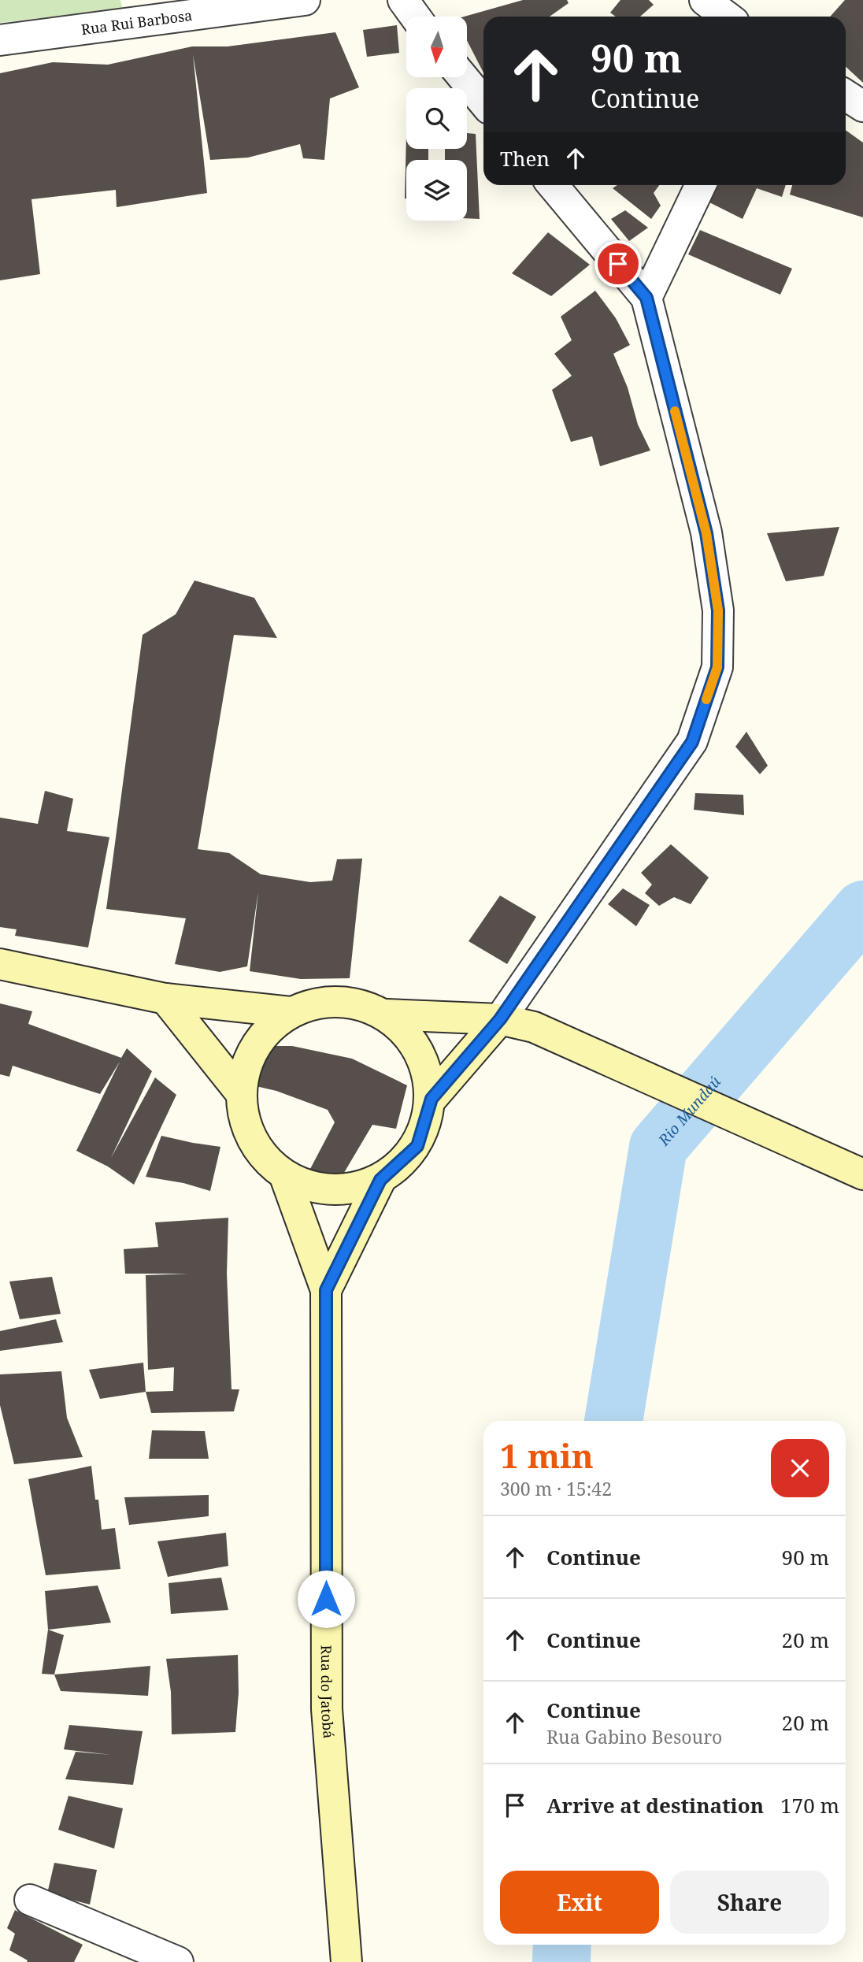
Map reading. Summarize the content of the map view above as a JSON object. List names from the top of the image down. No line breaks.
{"streets":{"main road":["Rua do Jatobá"],"street":["Rua Rui Barbosa"]},"water":["Rio Mundaú"],"north":"bottom","page":{"turn":["90 m","Continue"],"then":"Then","heading":["1 min","300 m · 15:42"],"list":[{"name":"Continue","value":"90 m"},{"name":"Continue","value":"20 m"},{"name":"Continue","note":"Rua Gabino Besouro","value":"20 m"},{"name":"Arrive at destination","value":"170 m"}],"buttons":["Exit","Share"]}}
